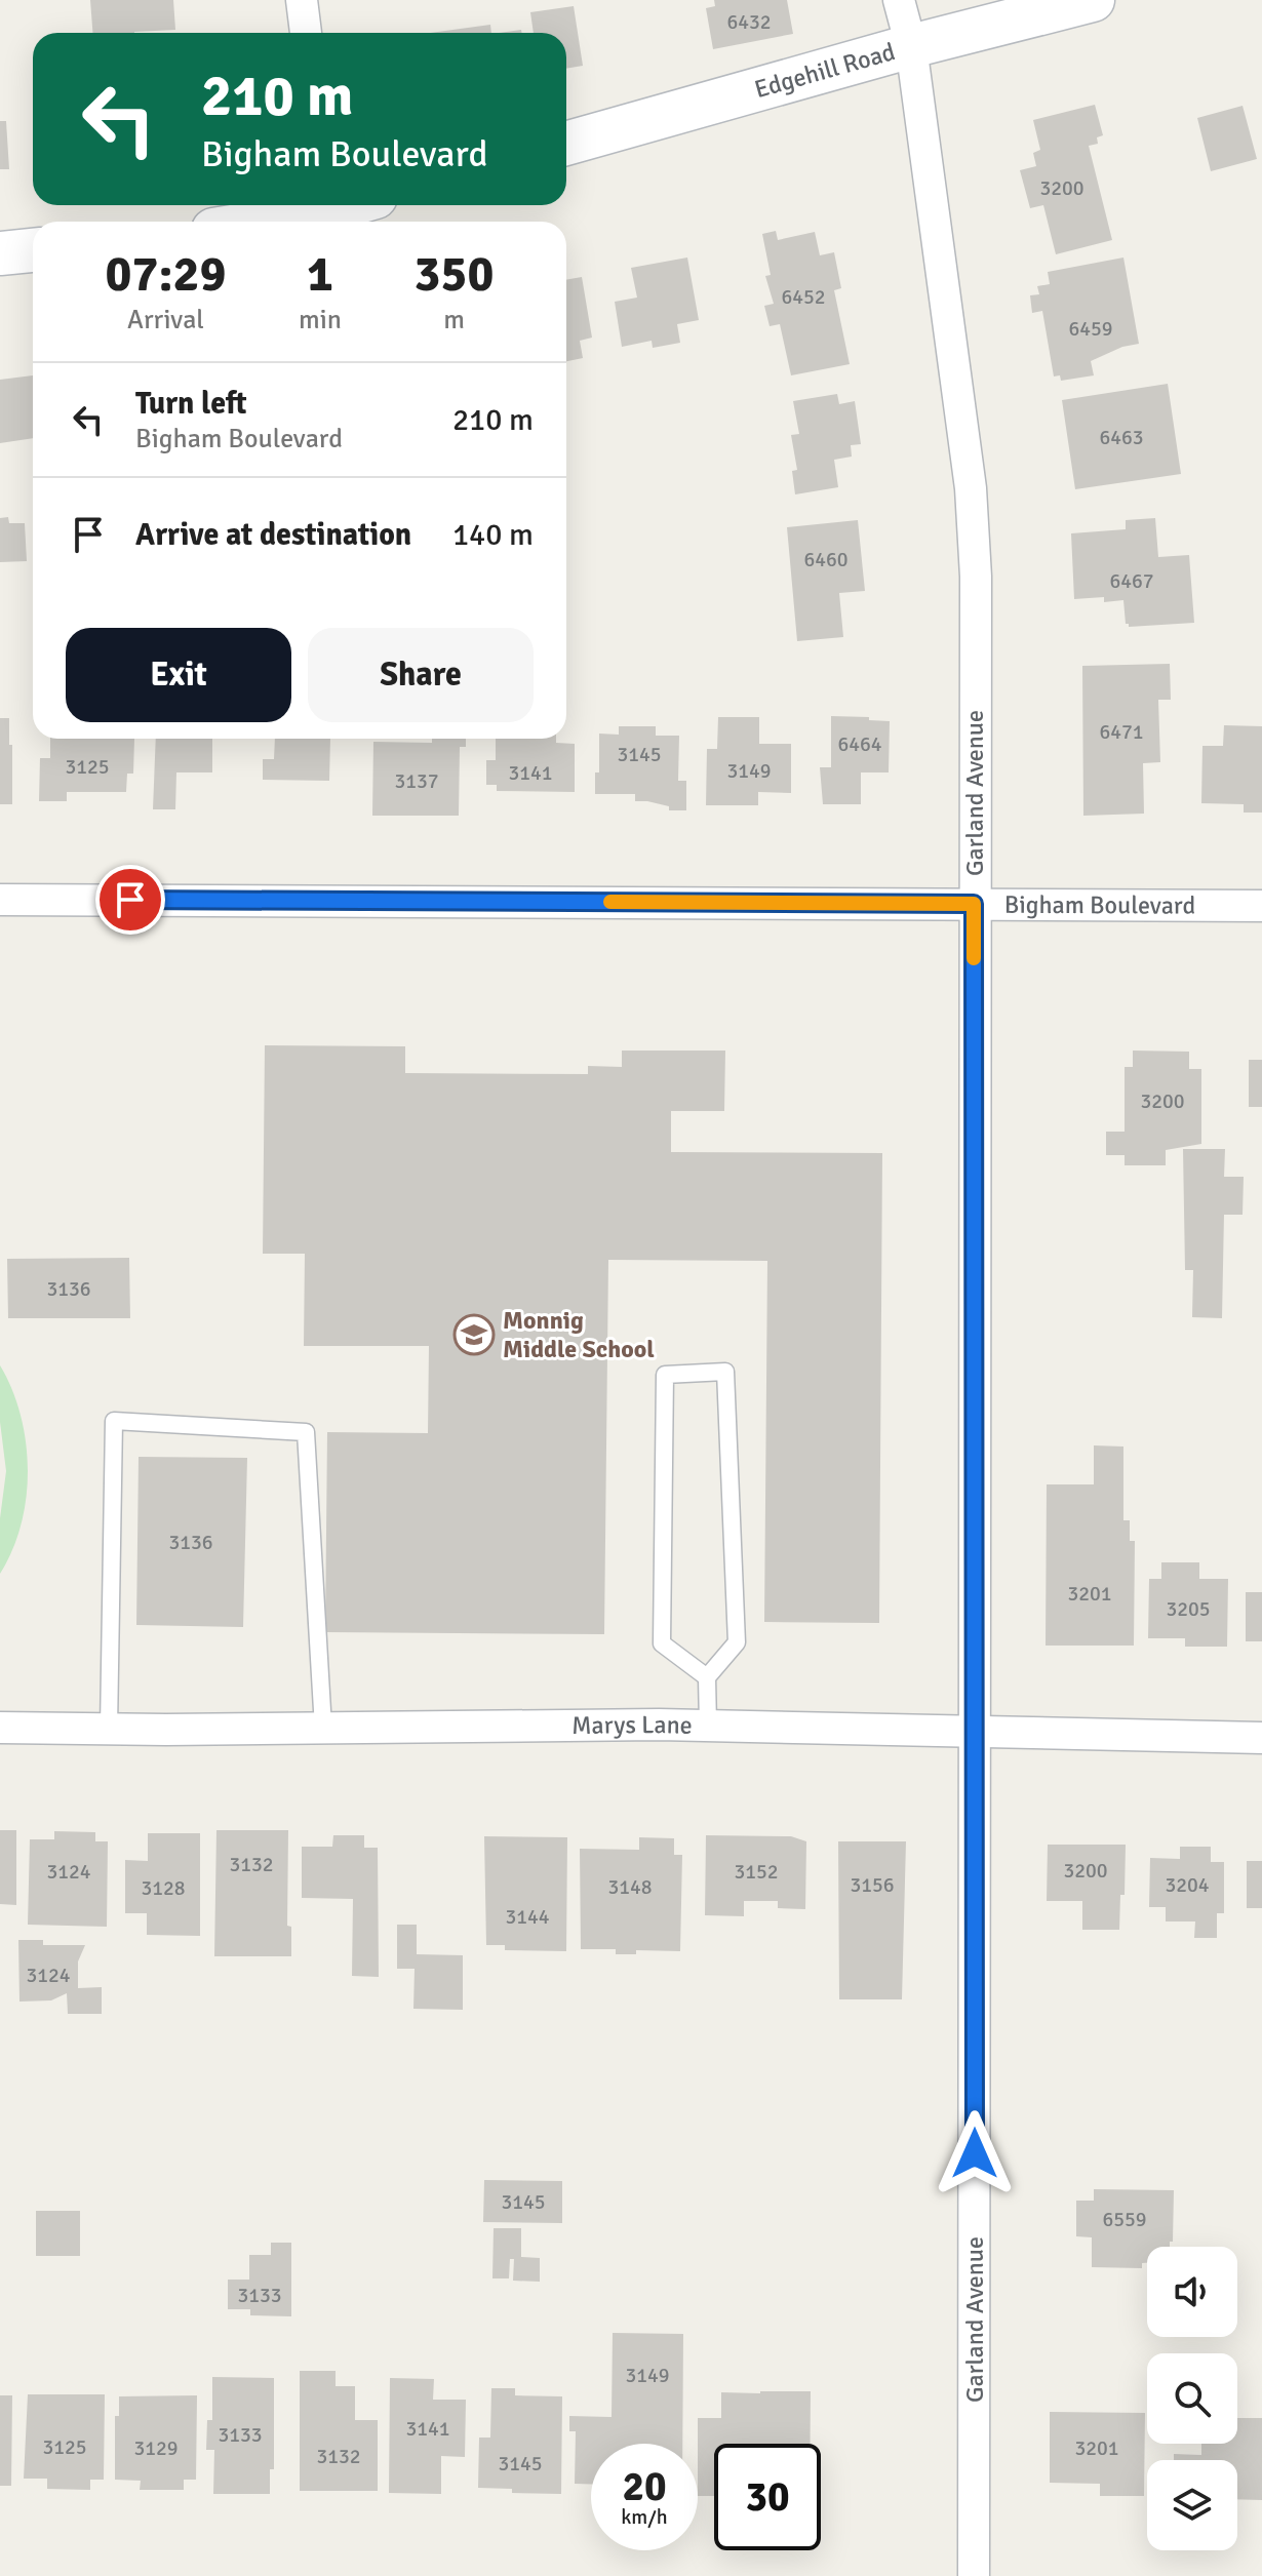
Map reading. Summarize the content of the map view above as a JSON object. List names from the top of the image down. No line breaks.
{"streets":{"street":["Edgehill Road","Garland Avenue","Bigham Boulevard","Marys Lane"]},"crossings":[["Edgehill Road","Garland Avenue"],["Garland Avenue","Bigham Boulevard"],["Garland Avenue","Marys Lane"]],"places":{"school or university":["Monnig Middle School"]},"house_numbers":["6432","3200","6452","6459","6463","6460","6467","6471","6464","3145","3125","3149","3141","3137","3200","3136","3136","3201","3205","3132","3200","3124","3152","3156","3204","3148","3128","3144","3124","3145","6559","3133","3149","3141","3133","3125","3129","3201","3132","3145"],"page":{"turn":["210 m","Bigham Boulevard"],"eta":["07:29","Arrival","1","min","350","m"],"list":[{"name":"Turn left","note":"Bigham Boulevard","value":"210 m"},{"name":"Arrive at destination","value":"140 m"}],"buttons":["Exit","Share"],"speed":"20 km/h","limit":"30"}}
